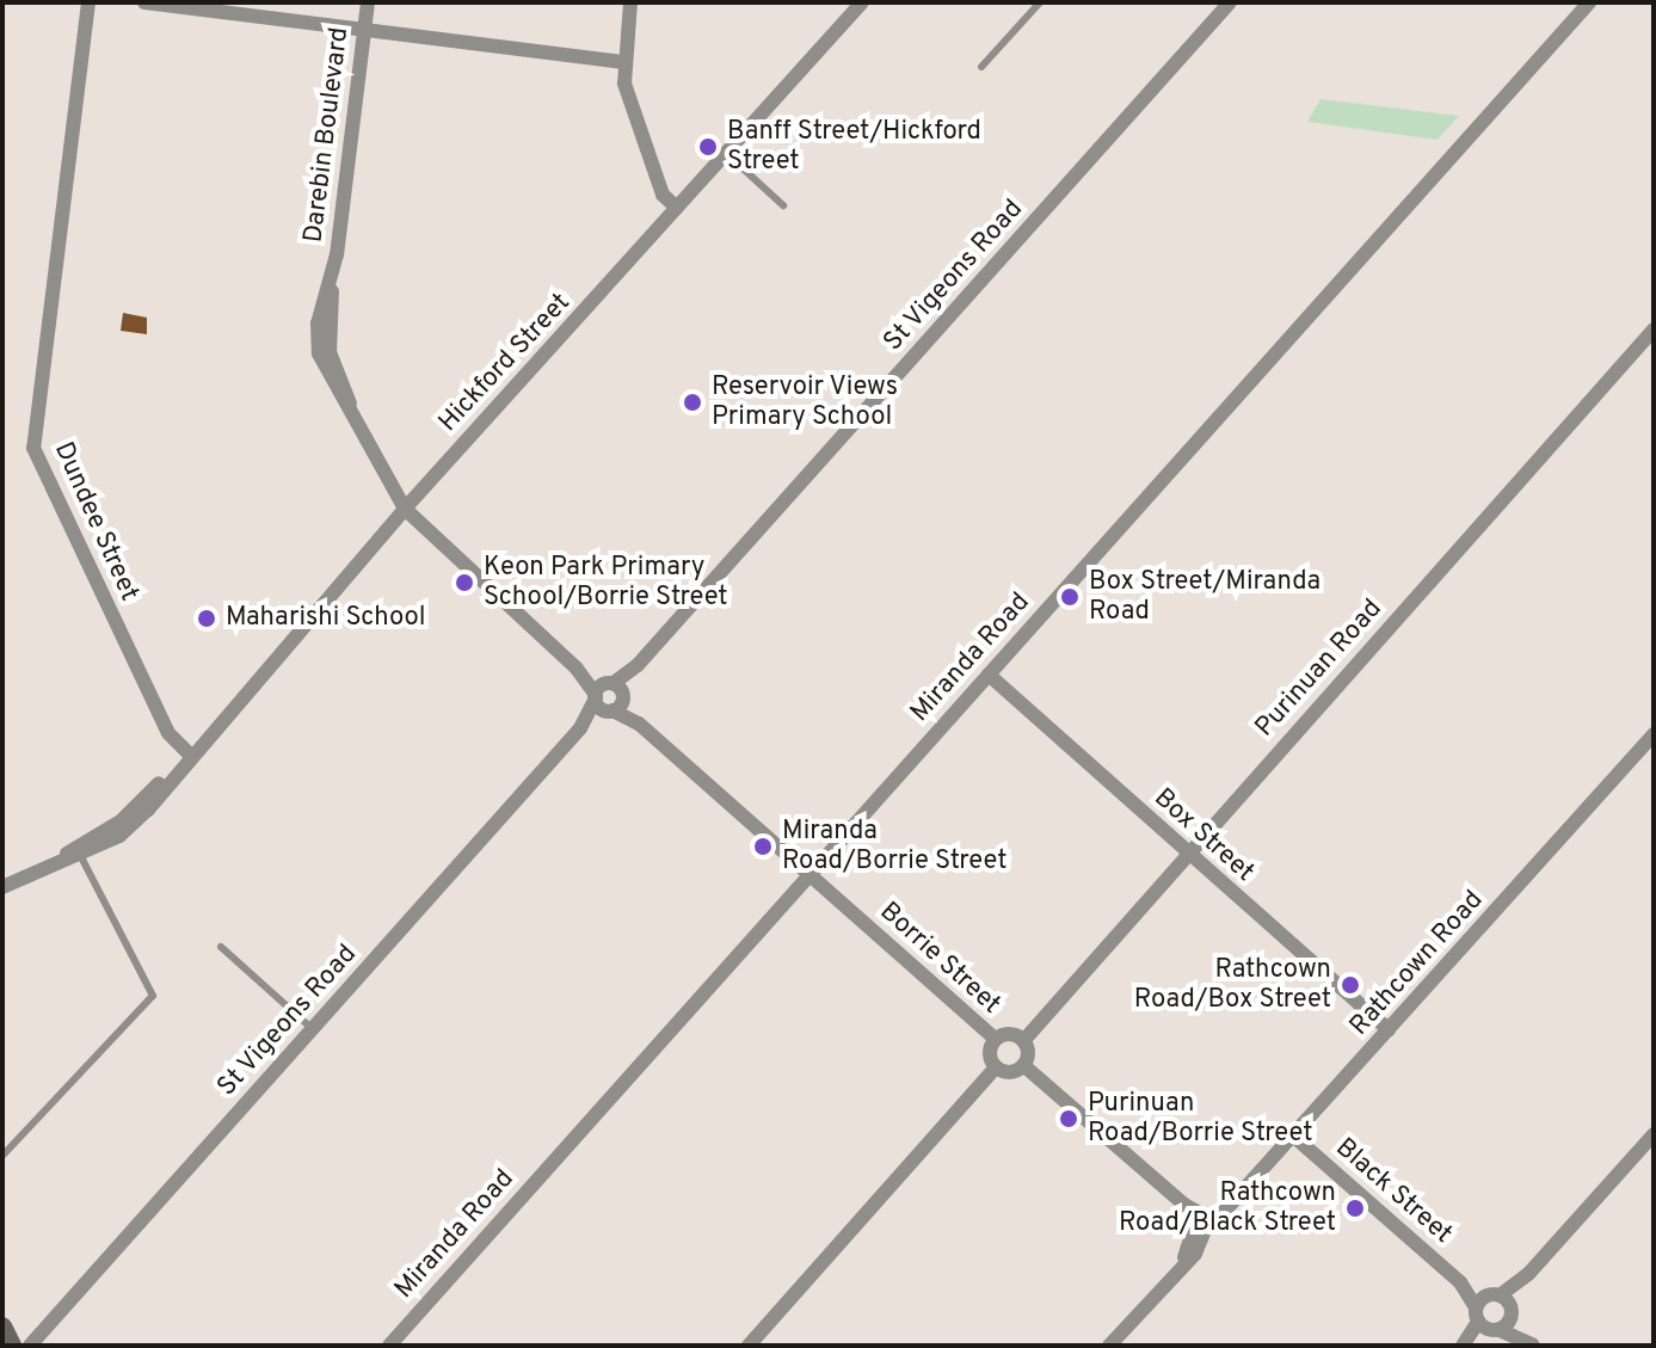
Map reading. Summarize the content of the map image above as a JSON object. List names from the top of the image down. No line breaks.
{"streets":{"street":["Darebin Boulevard","St Vigeons Road","Hickford Street","Dundee Street","Miranda Road","Purinuan Road","Box Street","Borrie Street","Rathcown Road","Black Street"]},"crossings":[["Darebin Boulevard","Hickford Street"],["Darebin Boulevard","Borrie Street"],["St Vigeons Road","Borrie Street"],["Hickford Street","Dundee Street"],["Hickford Street","Borrie Street"],["Miranda Road","Box Street"],["Miranda Road","Borrie Street"],["Purinuan Road","Box Street"],["Purinuan Road","Borrie Street"],["Box Street","Rathcown Road"],["Rathcown Road","Black Street"]],"places":["Banff Street/Hickford Street","Reservoir Views Primary School","Keon Park Primary School/Borrie Street","Box Street/Miranda Road","Maharishi School","Miranda Road/Borrie Street","Rathcown Road/Box Street","Purinuan Road/Borrie Street","Rathcown Road/Black Street"]}
